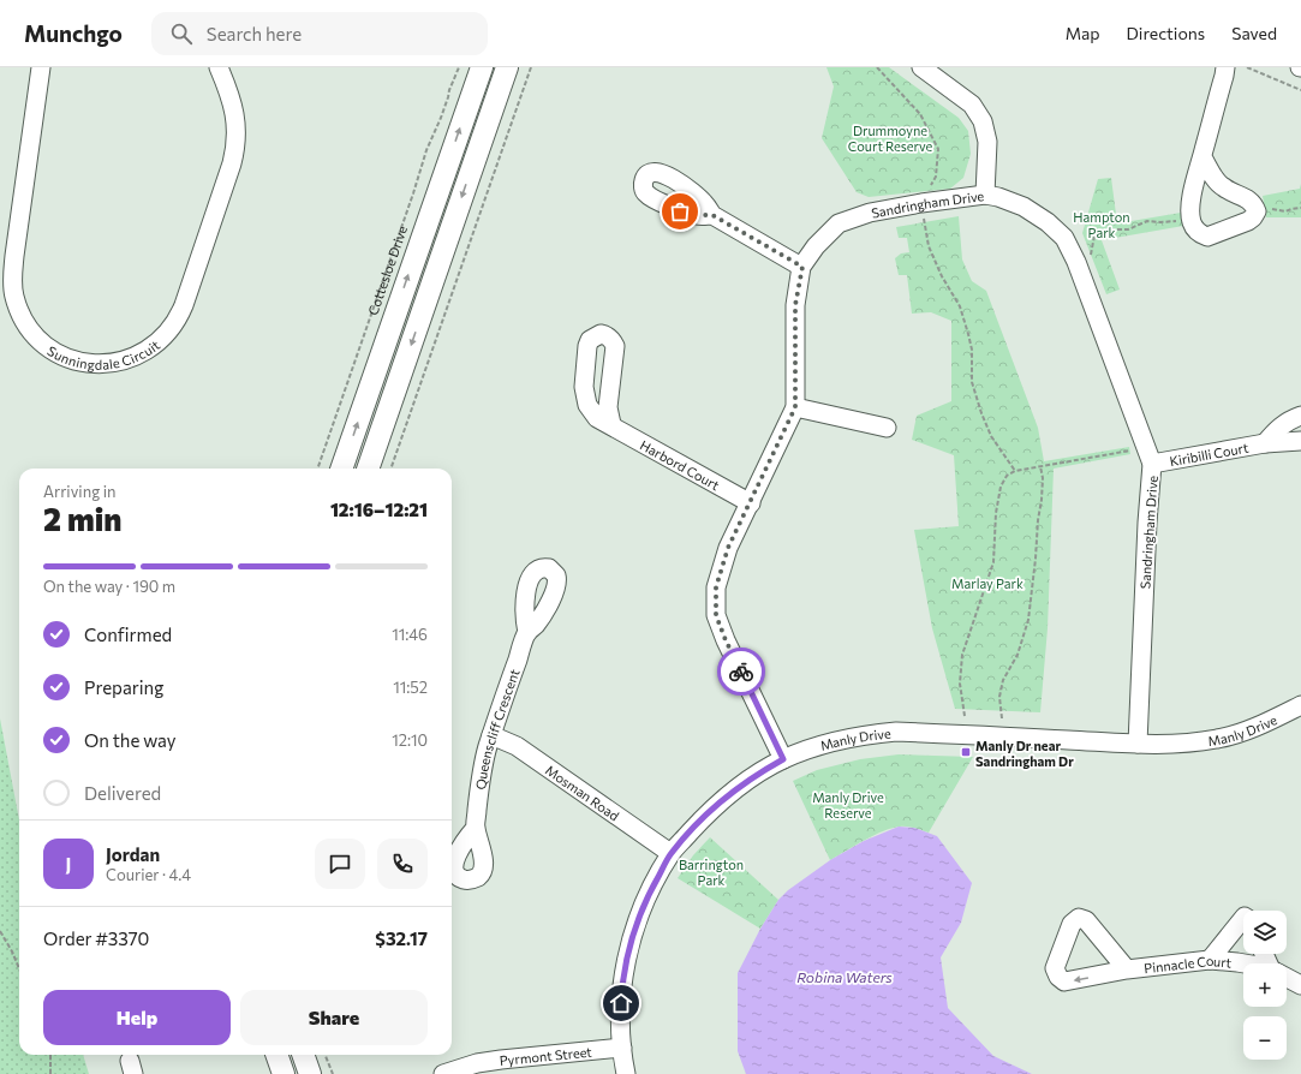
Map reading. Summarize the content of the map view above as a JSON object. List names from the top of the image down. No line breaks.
{"streets":{"main road":["Cottesloe Drive"],"street":["Sandringham Drive","Sunningdale Circuit","Kiribilli Court","Harbord Court","Manly Drive","Queenscliff Crescent","Mosman Road","Pinnacle Court","Pyrmont Street"]},"crossings":[["Sandringham Drive","Kiribilli Court"],["Sandringham Drive","Harbord Court"],["Sandringham Drive","Manly Drive"],["Manly Drive","Mosman Road"],["Manly Drive","Pyrmont Street"],["Queenscliff Crescent","Mosman Road"]],"water":["Robina Waters"],"parks":["Drummoyne Court Reserve","Hampton Park","Marlay Park","Manly Drive Reserve","Barrington Park"],"places":{"transit":["Manly Dr near Sandringham Dr"]},"page":{"header":"Munchgo","search":"Search here","nav":["Map","Directions","Saved"],"heading":["2 min","Arriving in","12:16–12:21"],"panel":["Jordan","Courier · 4.4","Order #3370","$32.17"],"bar":"On the way · 190 m","list":[["Confirmed","11:46"],["Preparing","11:52"],["On the way","12:10"],"Delivered"],"round":"J","map_buttons":["+","−"],"buttons":["Help","Share"]}}
